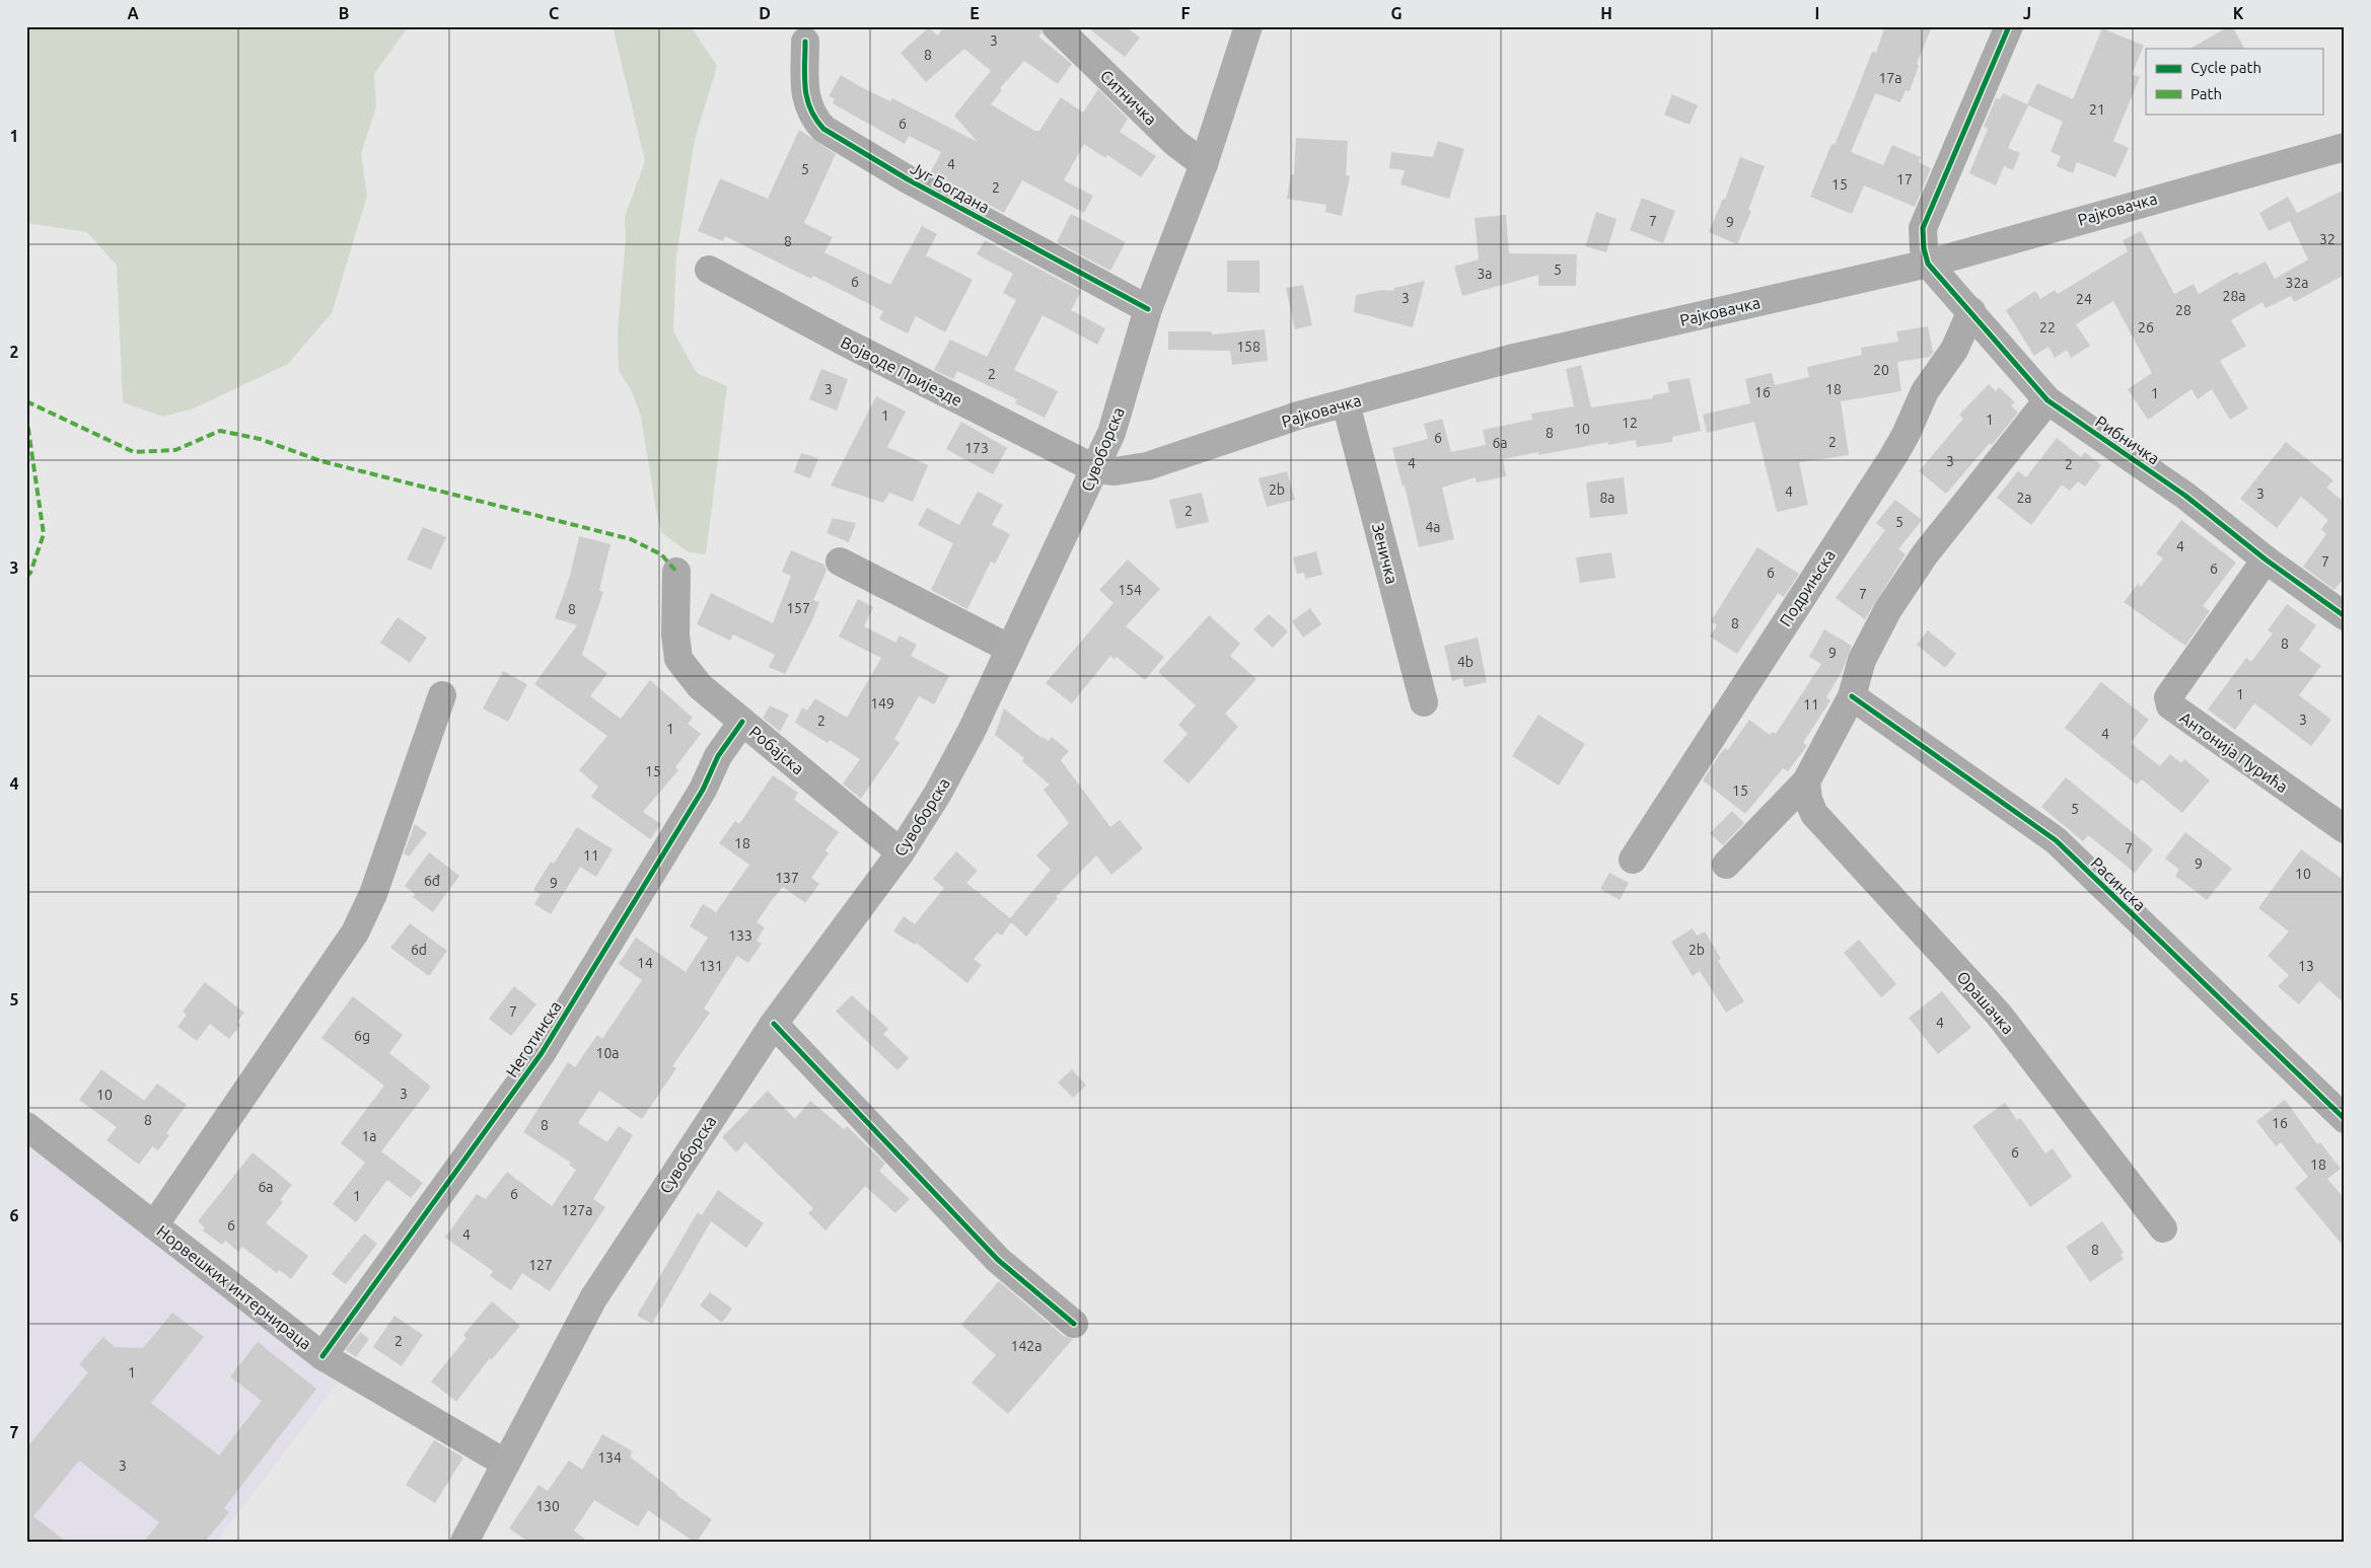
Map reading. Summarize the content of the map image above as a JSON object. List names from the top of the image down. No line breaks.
{"streets":{"main road":["Рајковачка","Сувоборска"],"street":["Ситничка","Југ Богдана","Војводе Пријезде","Рибничка","Зеничка","Подрињска","Робајска","Антонија Пурића","Расинска","Орашачка","Неготинска","Норвешких интернираца"]},"crossings":[["Ситничка","Сувоборска"],["Југ Богдана","Сувоборска"],["Рајковачка","Војводе Пријезде"],["Рајковачка","Рибничка"],["Рајковачка","Сувоборска"],["Рајковачка","Зеничка"],["Војводе Пријезде","Сувоборска"],["Рибничка","Подрињска"],["Рибничка","Антонија Пурића"],["Сувоборска","Робајска"],["Сувоборска","Норвешких интернираца"],["Робајска","Неготинска"],["Неготинска","Норвешких интернираца"]],"house_numbers":["3","8","17a","21","6","4","5","17","15","2","7","9","32","8","5","3a","6","32a","28a","3","24","28","22","26","158","20","2","3","18","16","1","1","1","12","10","8","6","2","6a","173","3","4","2","2b","4","3","8a","2a","2","5","4a","4","7","6","6","154","7","157","8","8","8","9","4b","1","149","11","3","2","1","4","15","15","5","18","7","11","9","10","137","6đ","9","133","6d","2b","14","131","13","7","4","6g","10a","3","10","8","16","8","1a","6","18","6a","6","1","127a","6","4","8","127","2","142a","1","134","3","130"],"legend":["Cycle path","Path"],"grid":{"columns":["A","B","C","D","E","F","G","H","I","J","K"],"rows":["1","2","3","4","5","6","7"]}}
